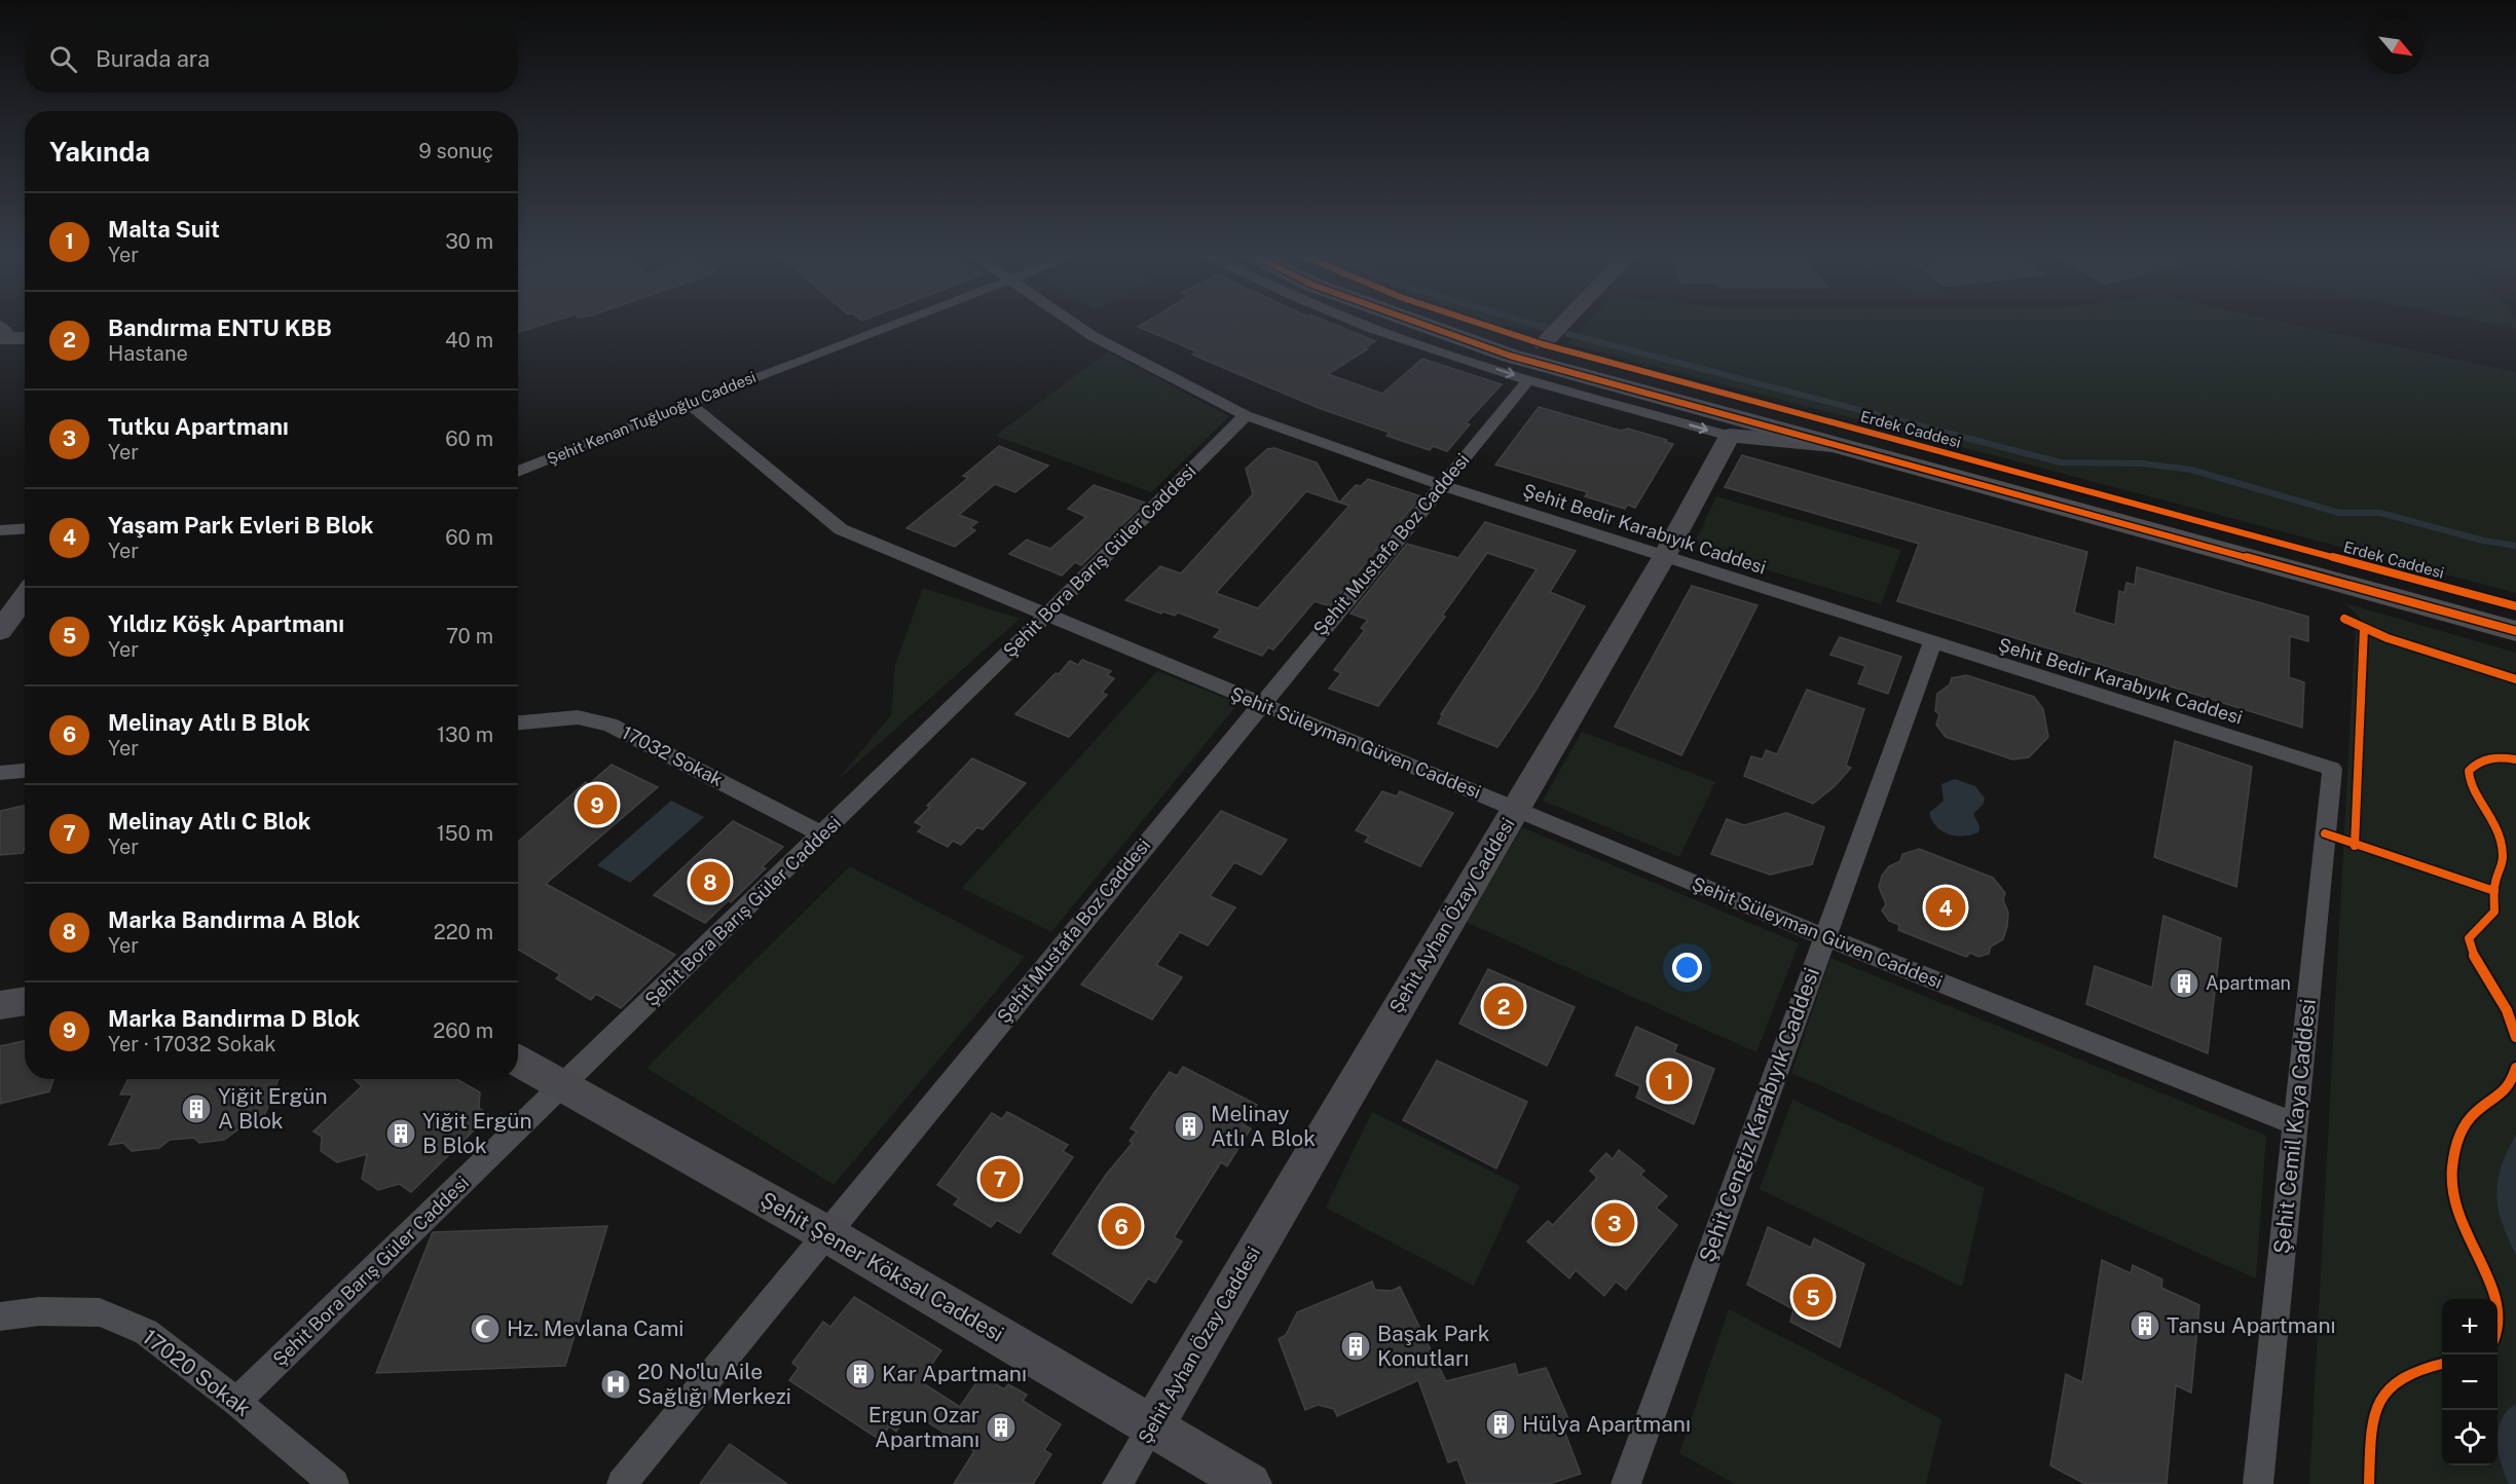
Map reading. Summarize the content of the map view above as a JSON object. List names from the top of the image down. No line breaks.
{"streets":{"highway":["Erdek Caddesi"],"main road":["Şehit Ayhan Özay Caddesi","Şehit Şener Köksal Caddesi"],"street":["Şehit Kenan Tuğluoğlu Caddesi","Şehit Bedir Karabıyık Caddesi","Şehit Mustafa Boz Caddesi","Şehit Bora Barış Güler Caddesi","Şehit Süleyman Güven Caddesi","17032 Sokak","Şehit Cengiz Karabıyık Caddesi","Şehit Cemil Kaya Caddesi","17020 Sokak"]},"crossings":[["Şehit Kenan Tuğluoğlu Caddesi","Şehit Süleyman Güven Caddesi"],["Şehit Bedir Karabıyık Caddesi","Şehit Mustafa Boz Caddesi"],["Şehit Bedir Karabıyık Caddesi","Şehit Bora Barış Güler Caddesi"],["Şehit Bedir Karabıyık Caddesi","Şehit Ayhan Özay Caddesi"],["Şehit Bedir Karabıyık Caddesi","Şehit Cengiz Karabıyık Caddesi"],["Şehit Bedir Karabıyık Caddesi","Şehit Cemil Kaya Caddesi"],["Şehit Mustafa Boz Caddesi","Şehit Süleyman Güven Caddesi"],["Şehit Mustafa Boz Caddesi","Şehit Şener Köksal Caddesi"],["Şehit Bora Barış Güler Caddesi","Şehit Süleyman Güven Caddesi"],["Şehit Bora Barış Güler Caddesi","17032 Sokak"],["Şehit Bora Barış Güler Caddesi","Şehit Şener Köksal Caddesi"],["Şehit Bora Barış Güler Caddesi","17020 Sokak"],["Şehit Süleyman Güven Caddesi","Şehit Ayhan Özay Caddesi"],["Şehit Süleyman Güven Caddesi","Şehit Cengiz Karabıyık Caddesi"],["Şehit Süleyman Güven Caddesi","Şehit Cemil Kaya Caddesi"],["Şehit Ayhan Özay Caddesi","Şehit Şener Köksal Caddesi"]],"places":{"building":["Apartman","Yiğit Ergün A Blok","Melinay Atlı A Blok","Yiğit Ergün B Blok","Tansu Apartmanı","Başak Park Konutları","Kar Apartmanı","Hülya Apartmanı","Ergun Ozar Apartmanı"],"mosque":["Hz. Mevlana Cami"],"hospital":["20 No'lu Aile Sağlığı Merkezi"]},"north":"bottom right","page":{"search":"Burada ara","heading":["Yakında","9 sonuç"],"list":[{"mark":"1","name":"Malta Suit","note":"Yer","value":"30 m"},{"mark":"2","name":"Bandırma ENTU KBB","note":"Hastane","value":"40 m"},{"mark":"3","name":"Tutku Apartmanı","note":"Yer","value":"60 m"},{"mark":"4","name":"Yaşam Park Evleri B Blok","note":"Yer","value":"60 m"},{"mark":"5","name":"Yıldız Köşk Apartmanı","note":"Yer","value":"70 m"},{"mark":"6","name":"Melinay Atlı B Blok","note":"Yer","value":"130 m"},{"mark":"7","name":"Melinay Atlı C Blok","note":"Yer","value":"150 m"},{"mark":"8","name":"Marka Bandırma A Blok","note":"Yer","value":"220 m"},{"mark":"9","name":"Marka Bandırma D Blok","note":"Yer · 17032 Sokak","value":"260 m"}],"pins":["9","8","4","2","1","7","3","6","5"],"map_buttons":["+","−"]}}
